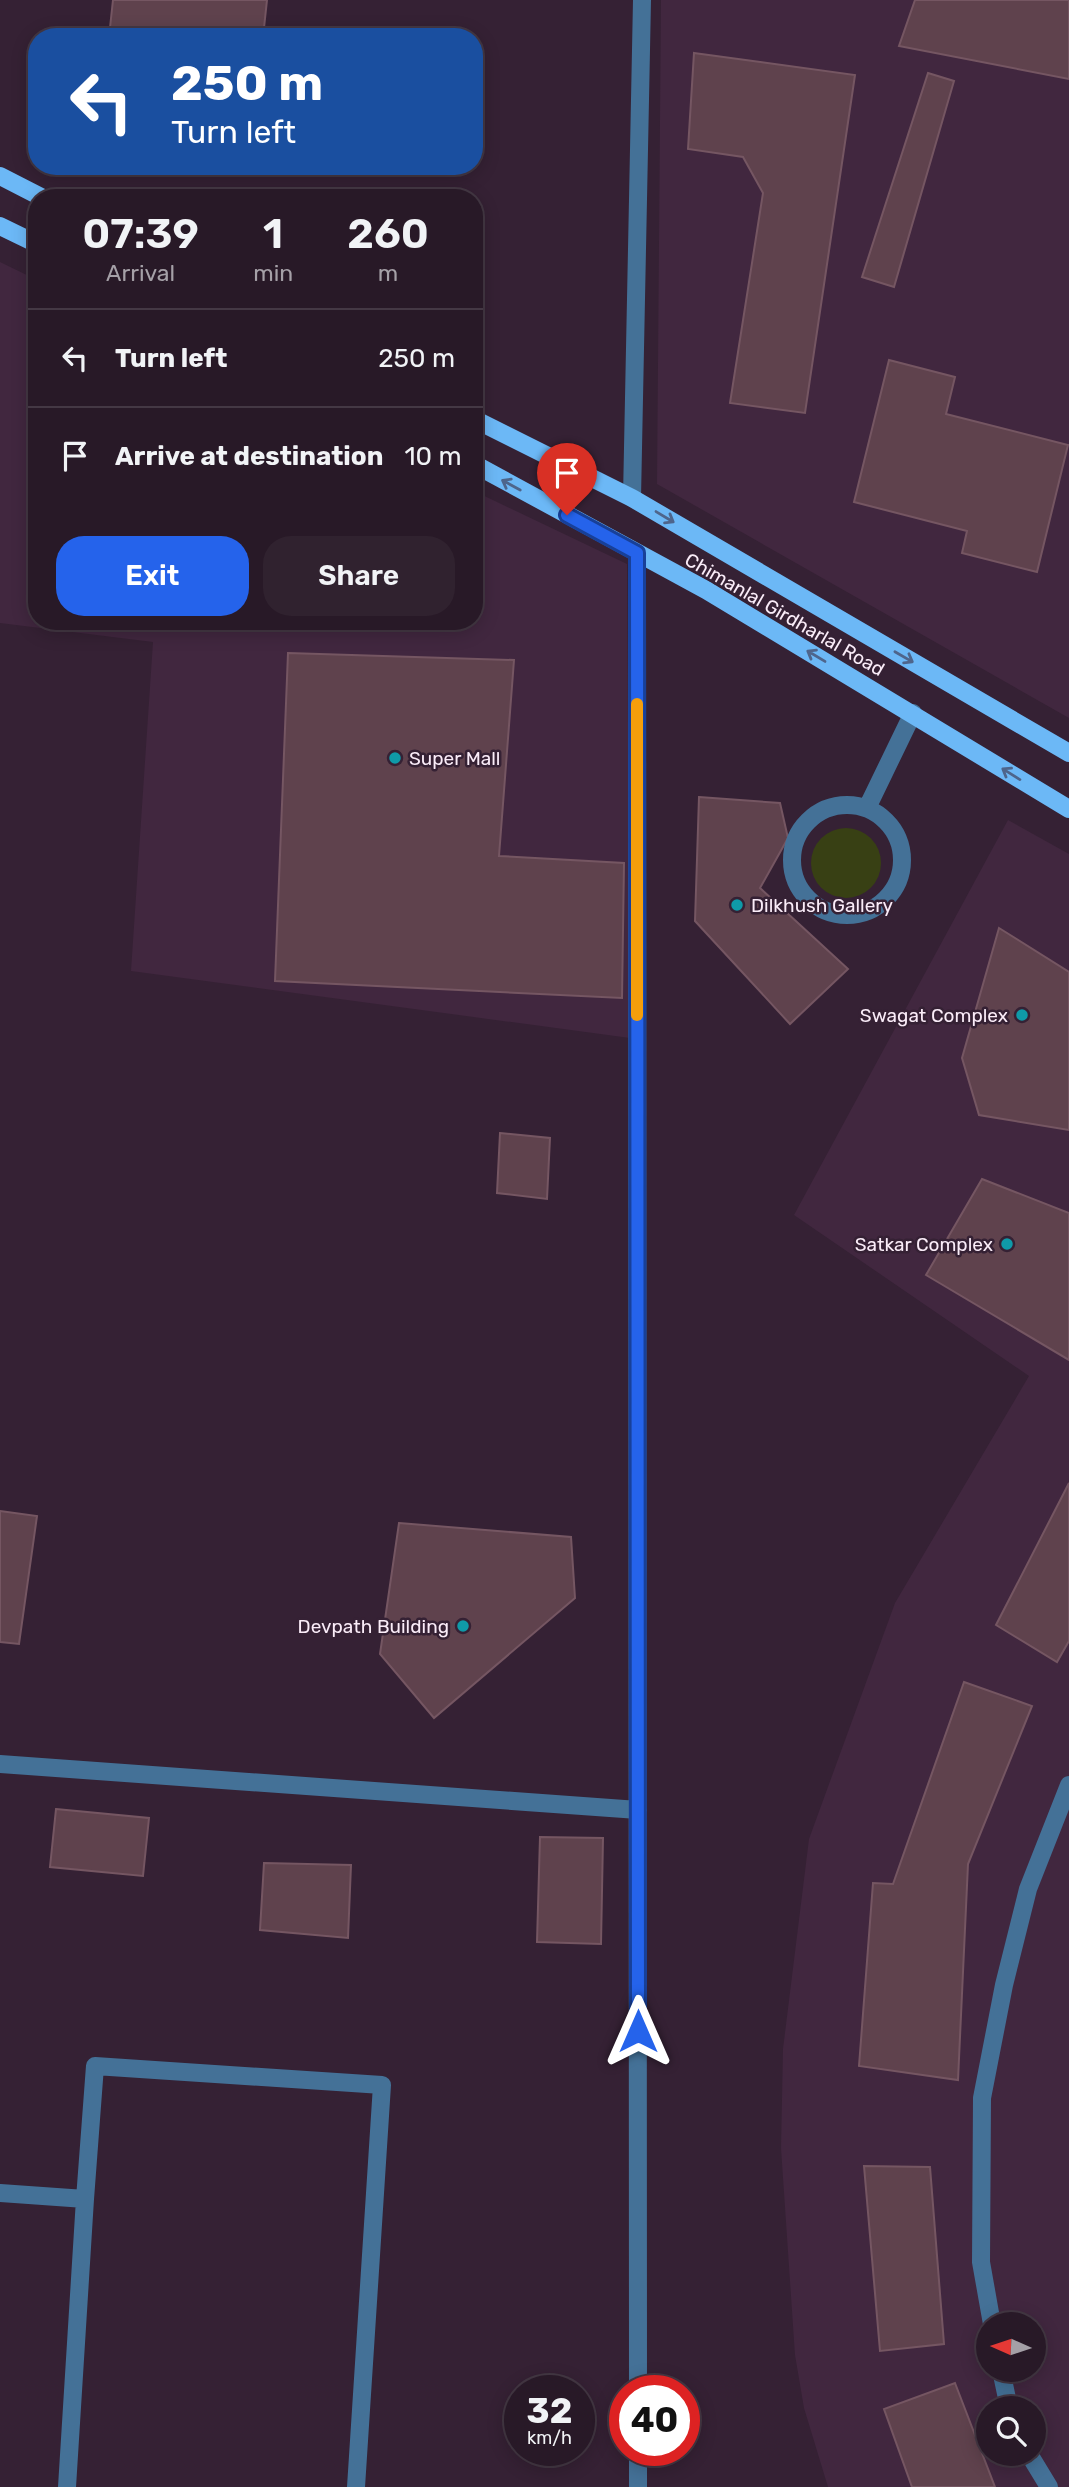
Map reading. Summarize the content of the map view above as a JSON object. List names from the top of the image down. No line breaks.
{"streets":{"main road":["Chimanlal Girdharlal Road"]},"places":["Super Mall","Dilkhush Gallery","Swagat Complex","Satkar Complex","Devpath Building"],"north":"left","page":{"turn":["250 m","Turn left"],"eta":["07:39","Arrival","1","min","260","m"],"list":[{"name":"Turn left","value":"250 m"},{"name":"Arrive at destination","value":"10 m"}],"buttons":["Exit","Share"],"speed":"32 km/h","limit":"40"}}
